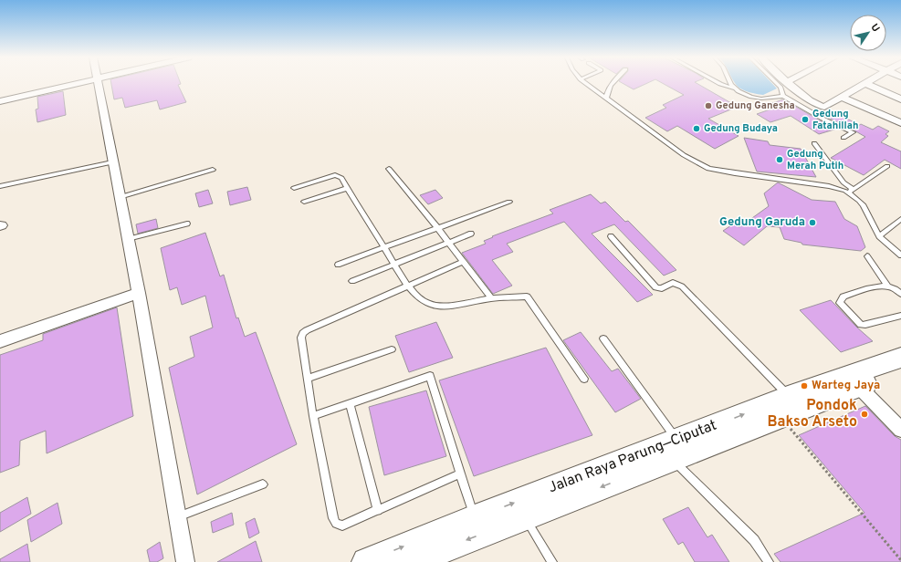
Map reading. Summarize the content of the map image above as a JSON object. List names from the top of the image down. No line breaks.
{"streets":{"highway":["Jalan Raya Parung—Ciputat"]},"places":["Gedung Ganesha","Gedung Fatahillah","Gedung Budaya","Gedung Merah Putih","Gedung Garuda","Warteg Jaya","Pondok Bakso Arseto"],"north":"top right"}
